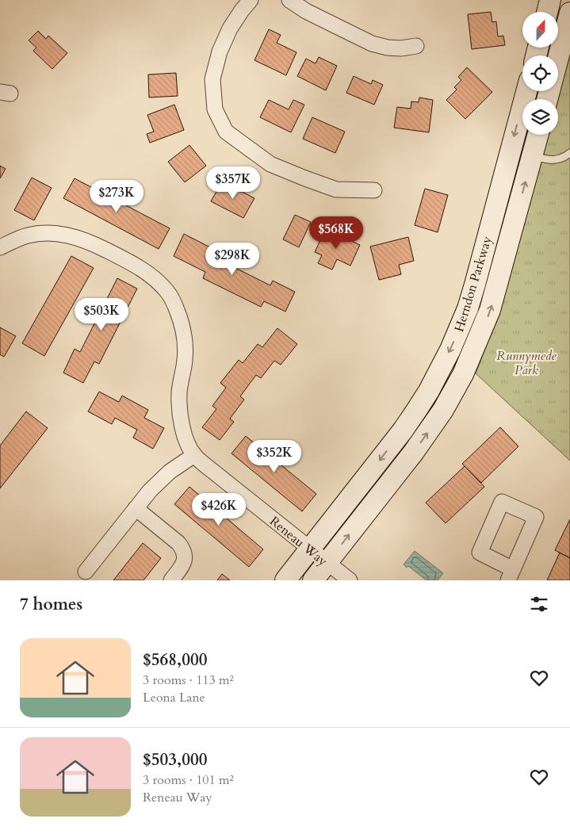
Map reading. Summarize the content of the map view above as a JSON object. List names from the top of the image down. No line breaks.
{"streets":{"main road":["Herndon Parkway"],"street":["Reneau Way"]},"crossings":[["Herndon Parkway","Reneau Way"]],"parks":["Runnymede Park"],"north":"top","page":{"price":["$357K","$273K","$568K","$298K","$503K","$352K","$426K"],"heading":"7 homes","list":[{"name":"$568,000","note":"3 rooms · 113 m² · Leona Lane"},{"name":"$503,000","note":"3 rooms · 101 m² · Reneau Way"}]}}
